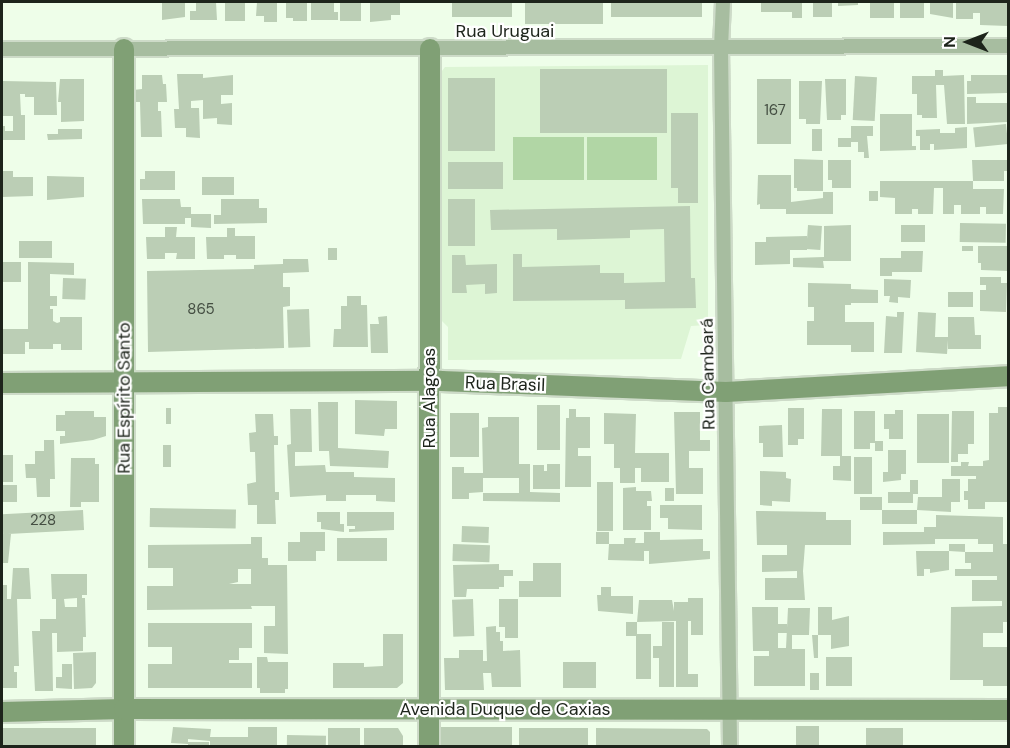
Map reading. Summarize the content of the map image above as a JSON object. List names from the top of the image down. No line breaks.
{"streets":{"street":["Rua Uruguai","Rua Cambará","Rua Brasil","Rua Espírito Santo","Rua Alagoas","Avenida Duque de Caxias"]},"crossings":[["Rua Uruguai","Rua Cambará"],["Rua Uruguai","Rua Espírito Santo"],["Rua Uruguai","Rua Alagoas"],["Rua Cambará","Rua Brasil"],["Rua Cambará","Avenida Duque de Caxias"],["Rua Brasil","Rua Espírito Santo"],["Rua Brasil","Rua Alagoas"],["Rua Espírito Santo","Avenida Duque de Caxias"],["Rua Alagoas","Avenida Duque de Caxias"]],"house_numbers":["167","865","228"],"north":"left"}
